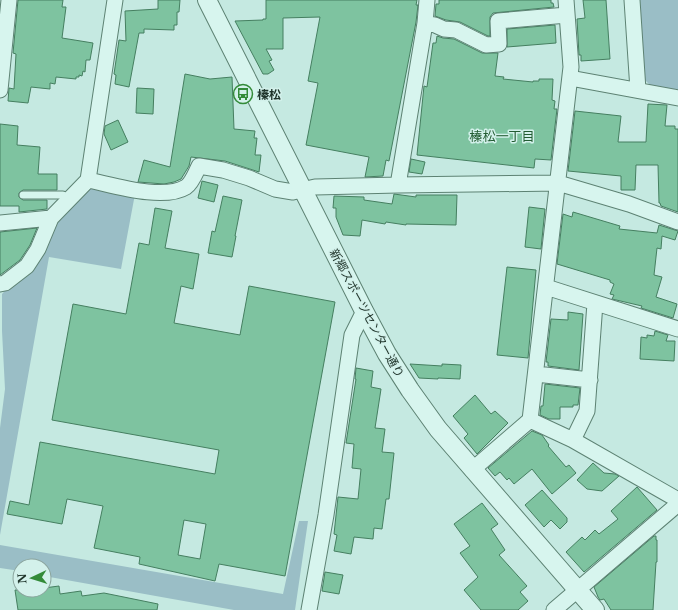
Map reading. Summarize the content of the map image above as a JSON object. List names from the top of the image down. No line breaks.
{"streets":{"street":["新郷スポーツセンター通り"]},"districts":["榛松一丁目"],"places":{"bus stop":["榛松"]},"north":"left"}
